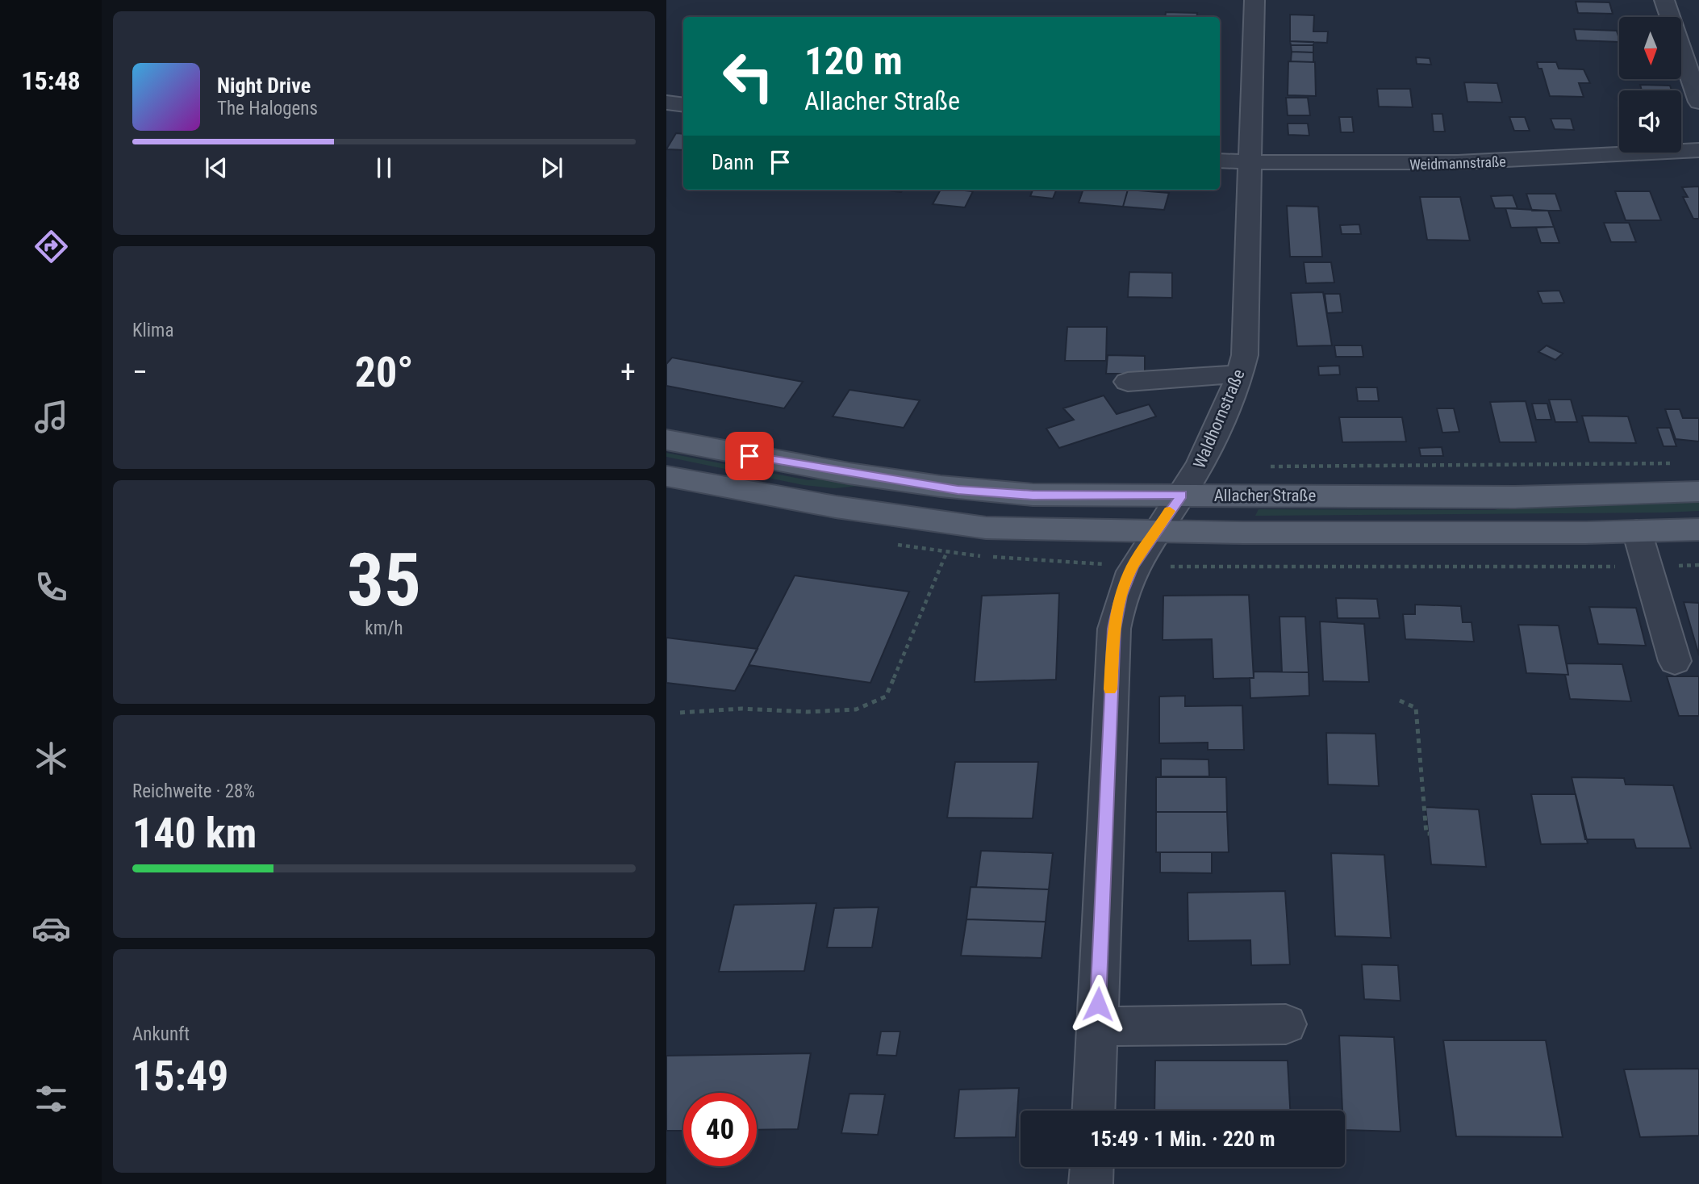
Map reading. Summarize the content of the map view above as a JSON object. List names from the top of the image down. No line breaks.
{"streets":{"main road":["Allacher Straße"],"street":["Weidmannstraße","Waldhornstraße"]},"crossings":[["Weidmannstraße","Waldhornstraße"],["Waldhornstraße","Allacher Straße"]],"north":"bottom","page":{"tabs":"15:48","turn":["120 m","Allacher Straße"],"song":["Night Drive","The Halogens"],"then":"Dann","tile":["Klima",["35","km/h"],["Reichweite · 28%","140 km"],["Ankunft","15:49"]],"heat":["−","20°","+"],"limit":"40","trip":"15:49 · 1 Min. · 220 m"}}
